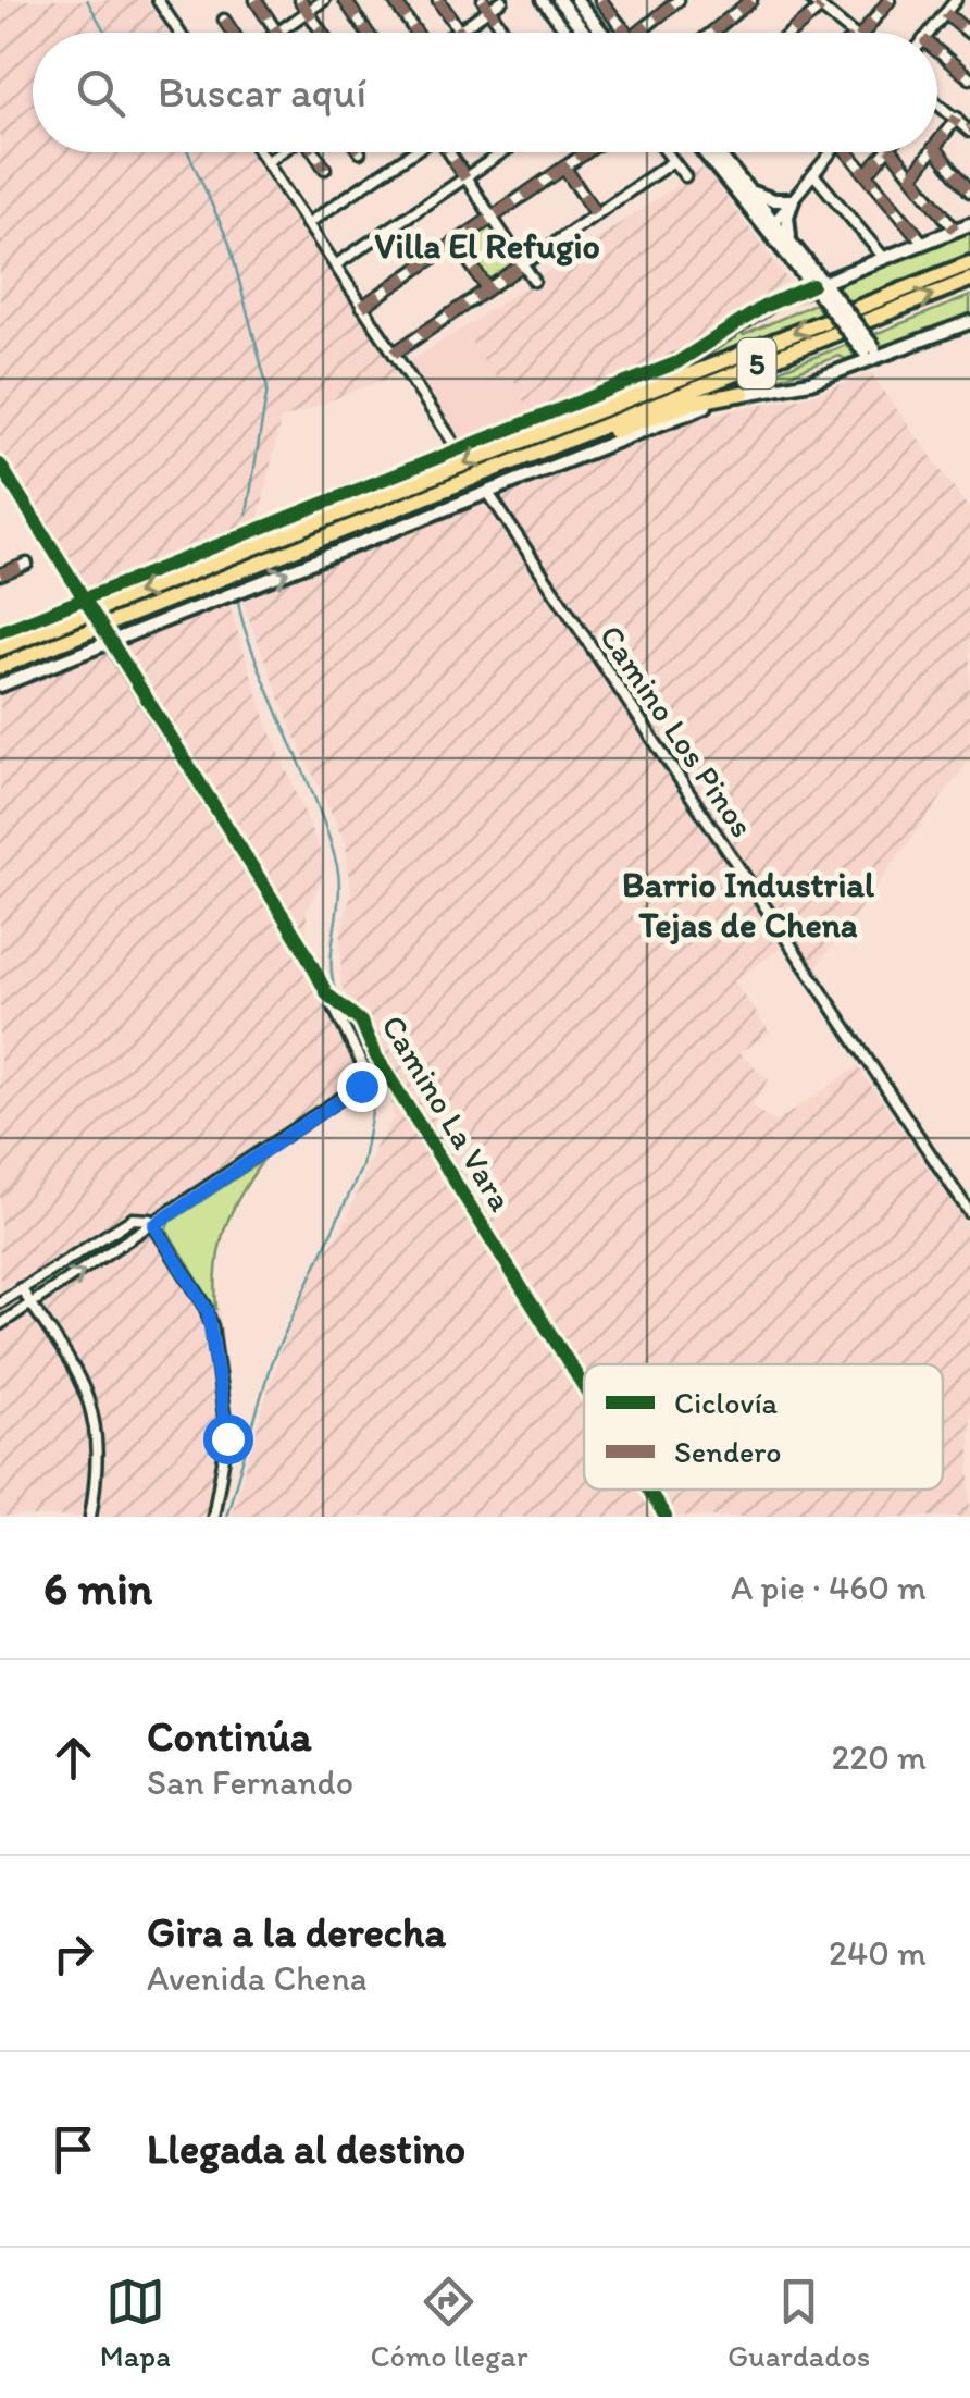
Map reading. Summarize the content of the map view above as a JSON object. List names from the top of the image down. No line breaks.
{"streets":{"highway":["5"],"street":["Camino Los Pinos","Camino La Vara"]},"districts":["Villa El Refugio","Barrio Industrial Tejas de Chena"],"legend":["Ciclovía","Sendero"],"page":{"search":"Buscar aquí","heading":["6 min","A pie · 460 m"],"list":[["Continúa","San Fernando","220 m"],["Gira a la derecha","Avenida Chena","240 m"],"Llegada al destino"],"nav":["Mapa","Cómo llegar","Guardados"]}}
